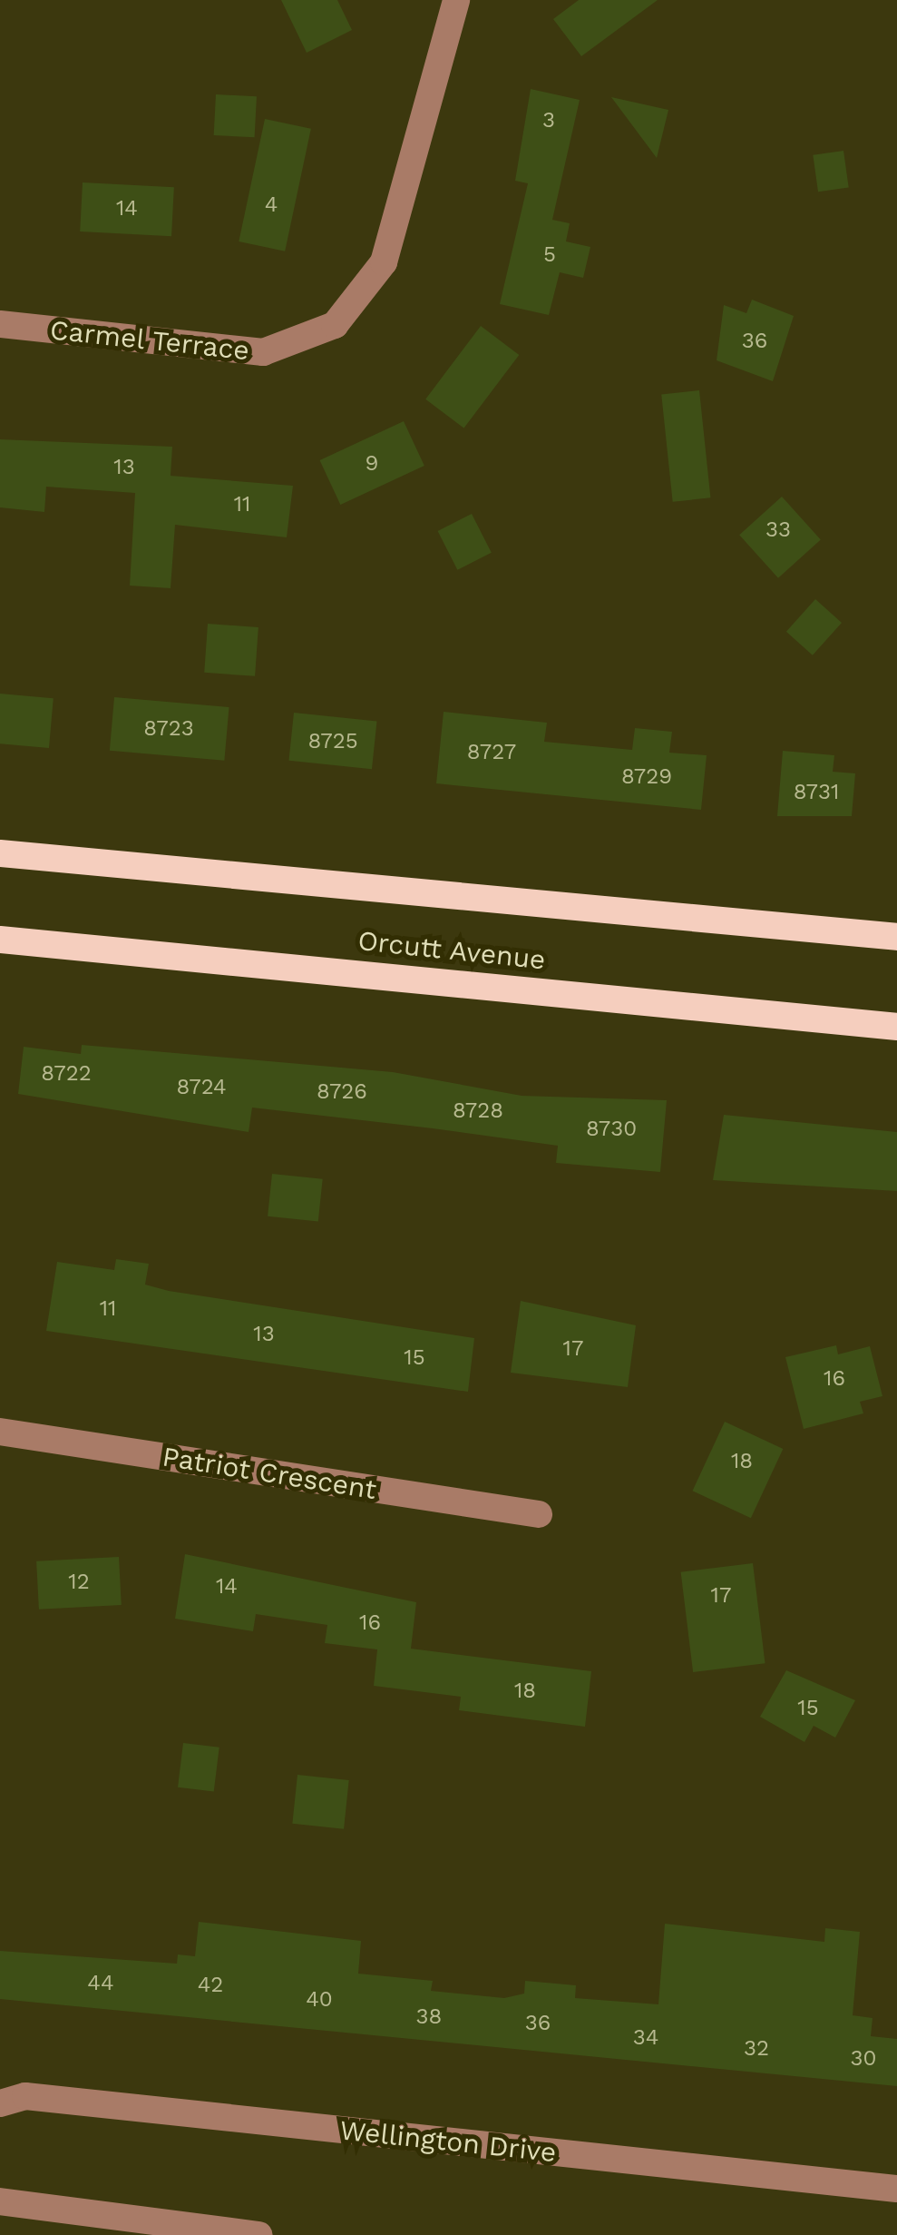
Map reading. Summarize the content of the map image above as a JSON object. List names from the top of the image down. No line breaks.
{"streets":{"main road":["Orcutt Avenue"],"street":["Carmel Terrace","Patriot Crescent","Wellington Drive"]},"house_numbers":["3","4","14","5","36","9","13","11","33","8723","8725","8727","8729","8731","8722","8724","8726","8728","8730","11","13","17","15","16","18","12","14","17","16","18","15","44","42","40","38","36","34","32","30"]}
